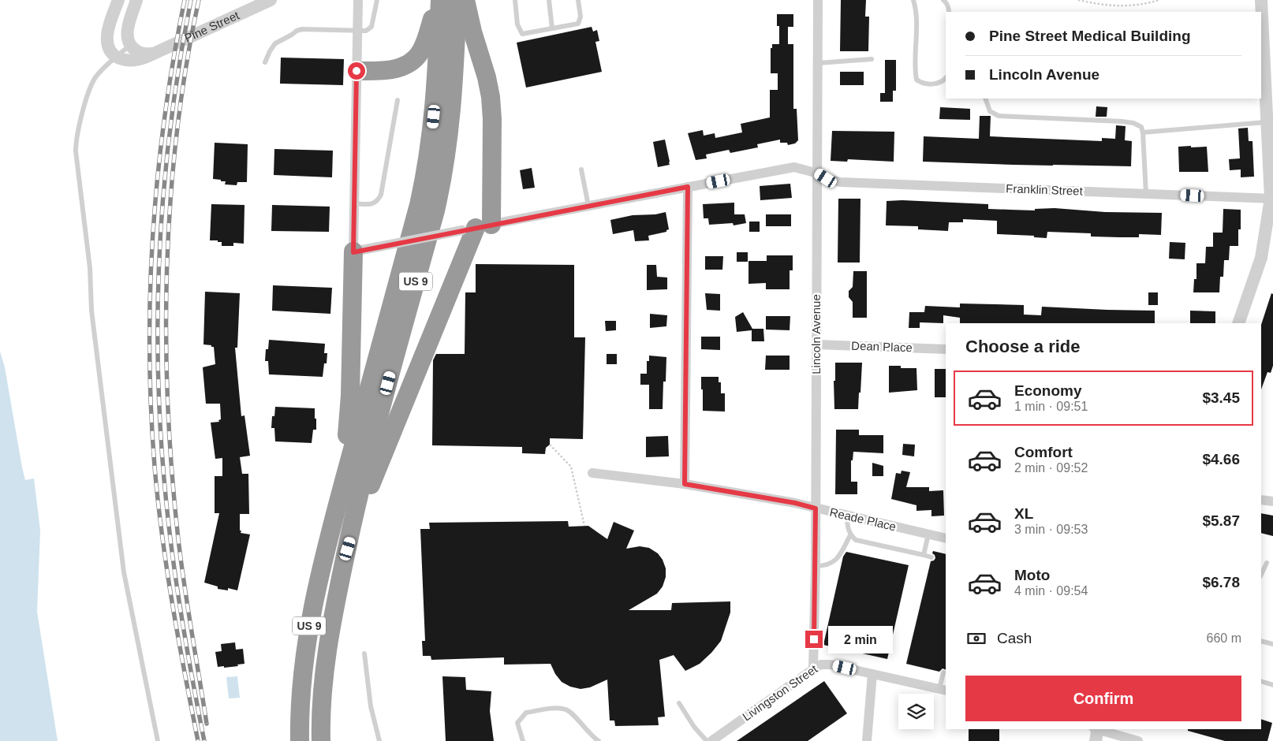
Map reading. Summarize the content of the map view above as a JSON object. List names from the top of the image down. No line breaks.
{"streets":{"highway":["US 9"],"street":["Pine Street","Franklin Street","Lincoln Avenue","Dean Place","Reade Place","Livingston Street"]},"crossings":[["Franklin Street","Lincoln Avenue"],["Lincoln Avenue","Dean Place"],["Lincoln Avenue","Reade Place"],["Lincoln Avenue","Livingston Street"]],"page":{"banner":["Pine Street Medical Building","Lincoln Avenue"],"heading":"Choose a ride","list":[{"name":"Economy","note":"1 min · 09:51","value":"$3.45"},{"name":"Comfort","note":"2 min · 09:52","value":"$4.66"},{"name":"XL","note":"3 min · 09:53","value":"$5.87"},{"name":"Moto","note":"4 min · 09:54","value":"$6.78"}],"pay":["Cash","660 m"],"bubble":"2 min","buttons":"Confirm"}}
